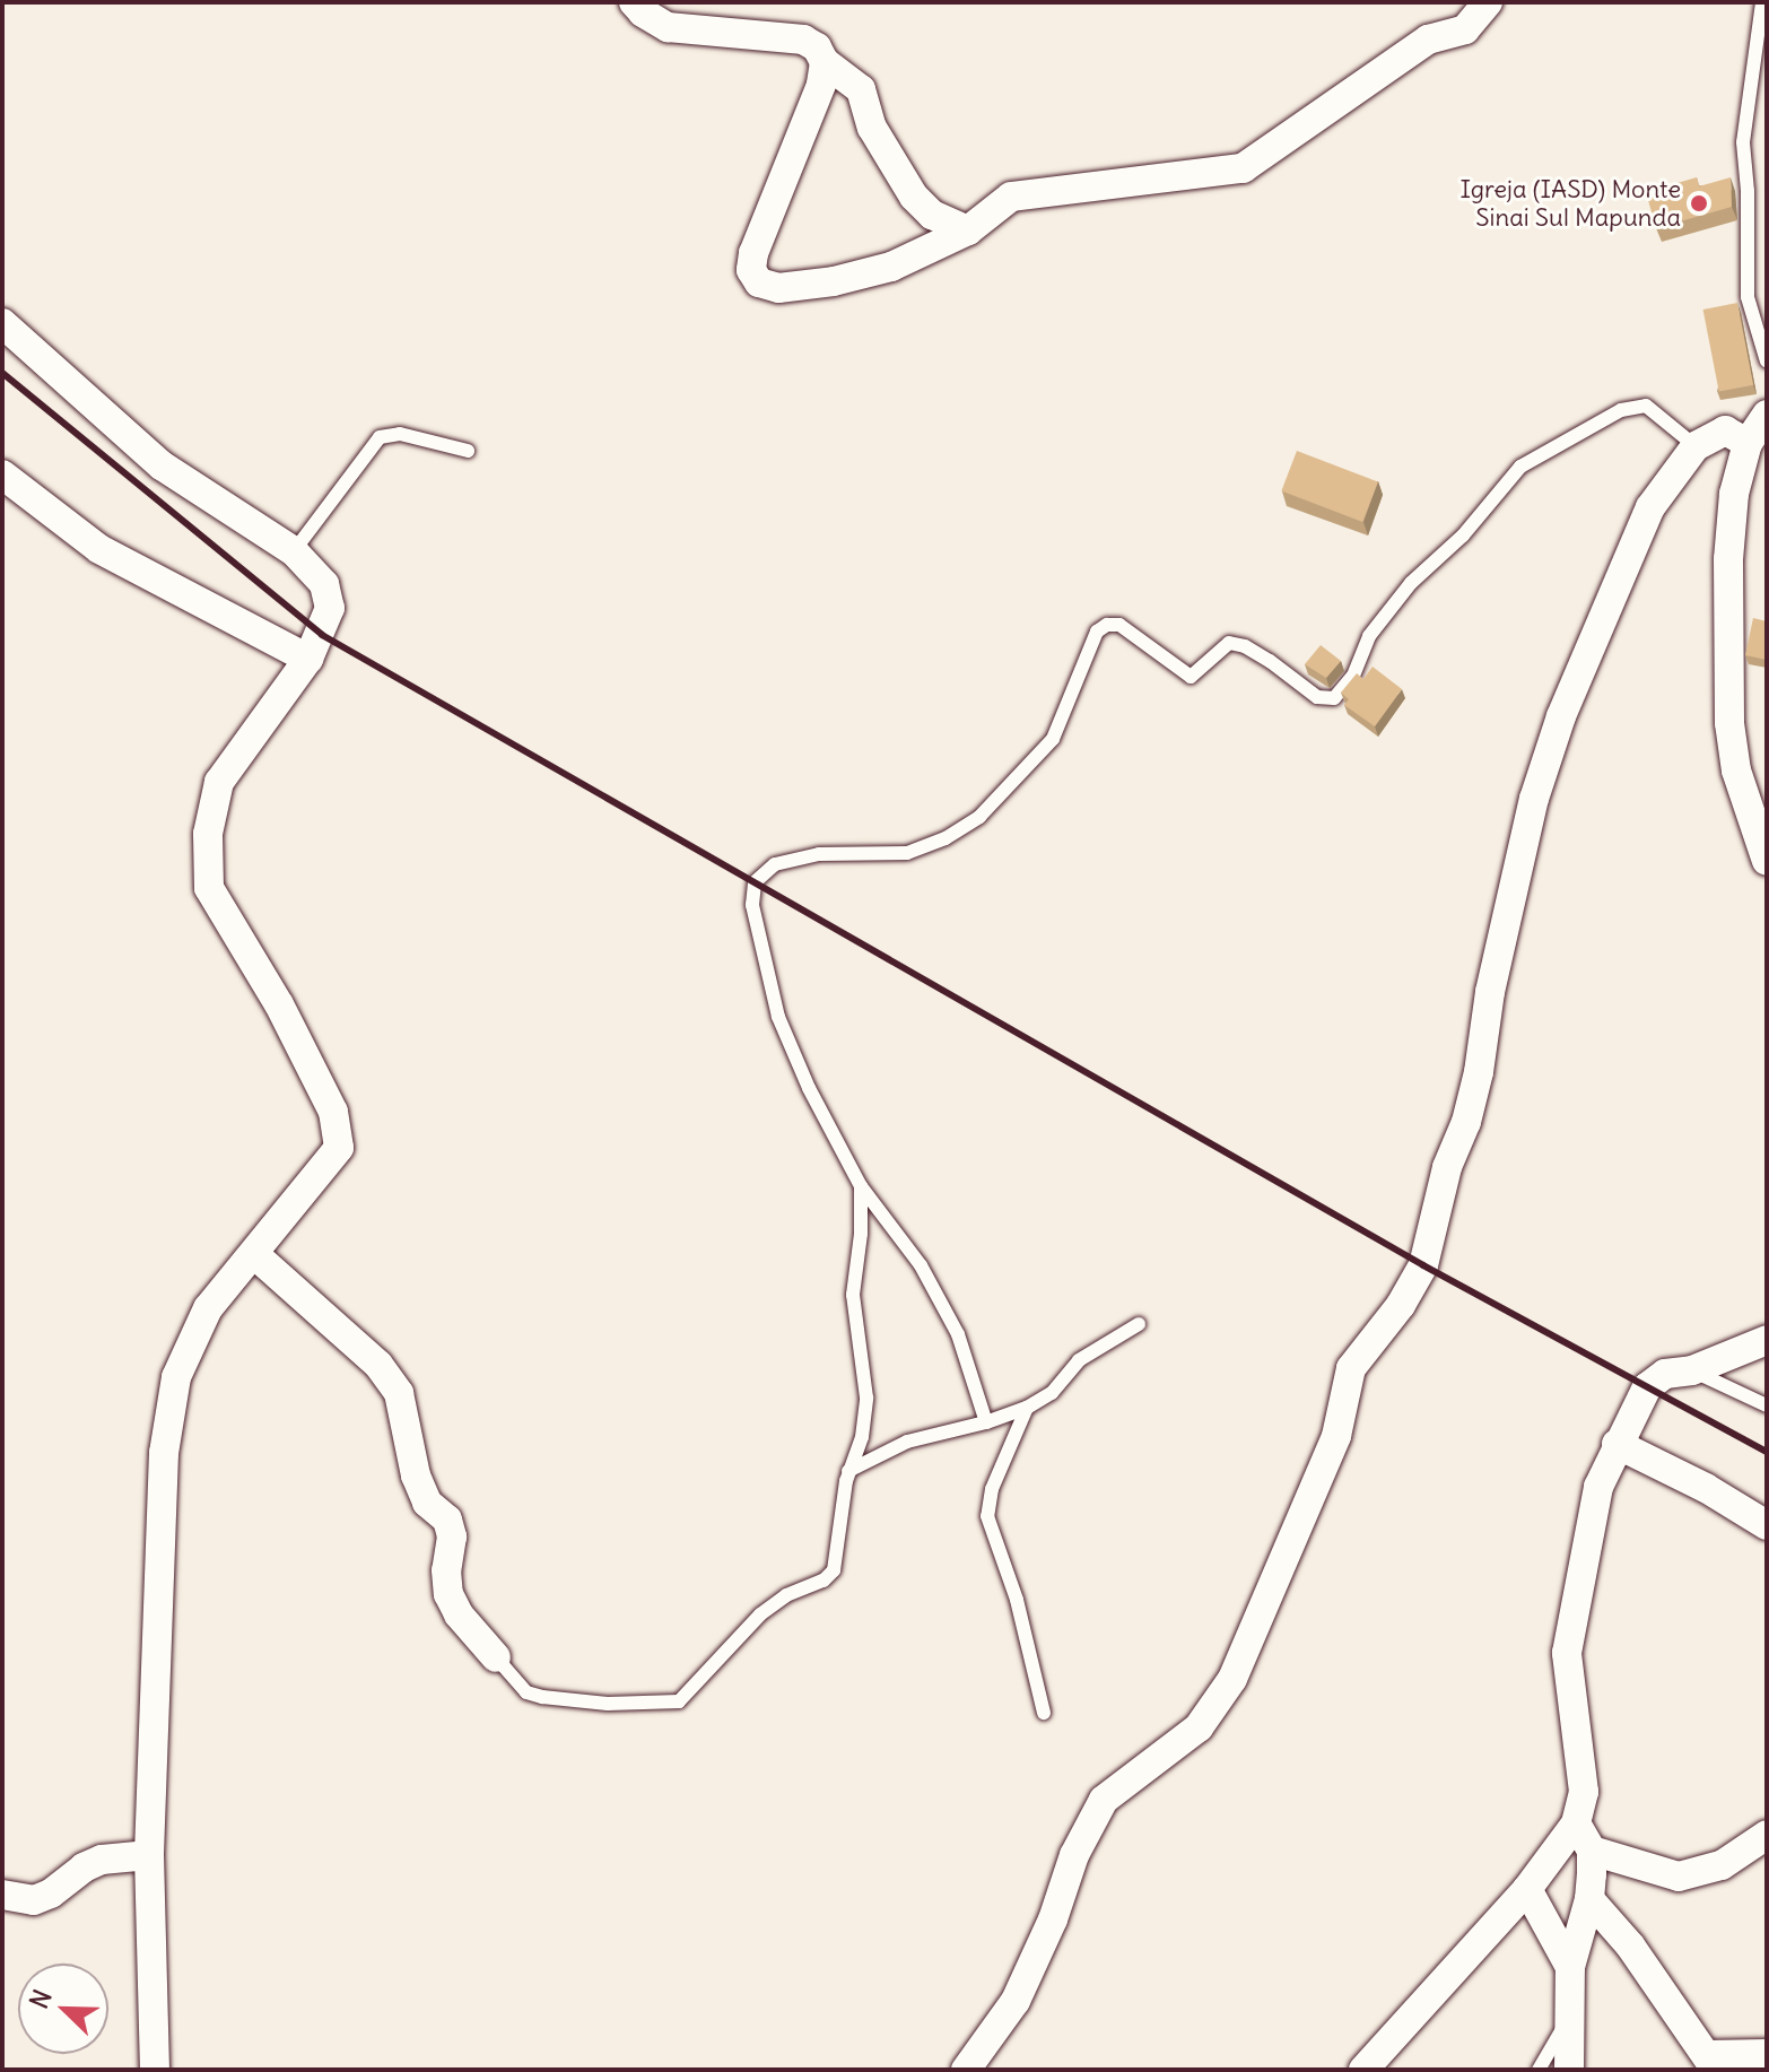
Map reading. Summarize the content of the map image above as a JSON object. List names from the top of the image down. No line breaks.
{"places":["Igreja (IASD) Monte Sinai Sul Mapunda"],"north":"top left"}
